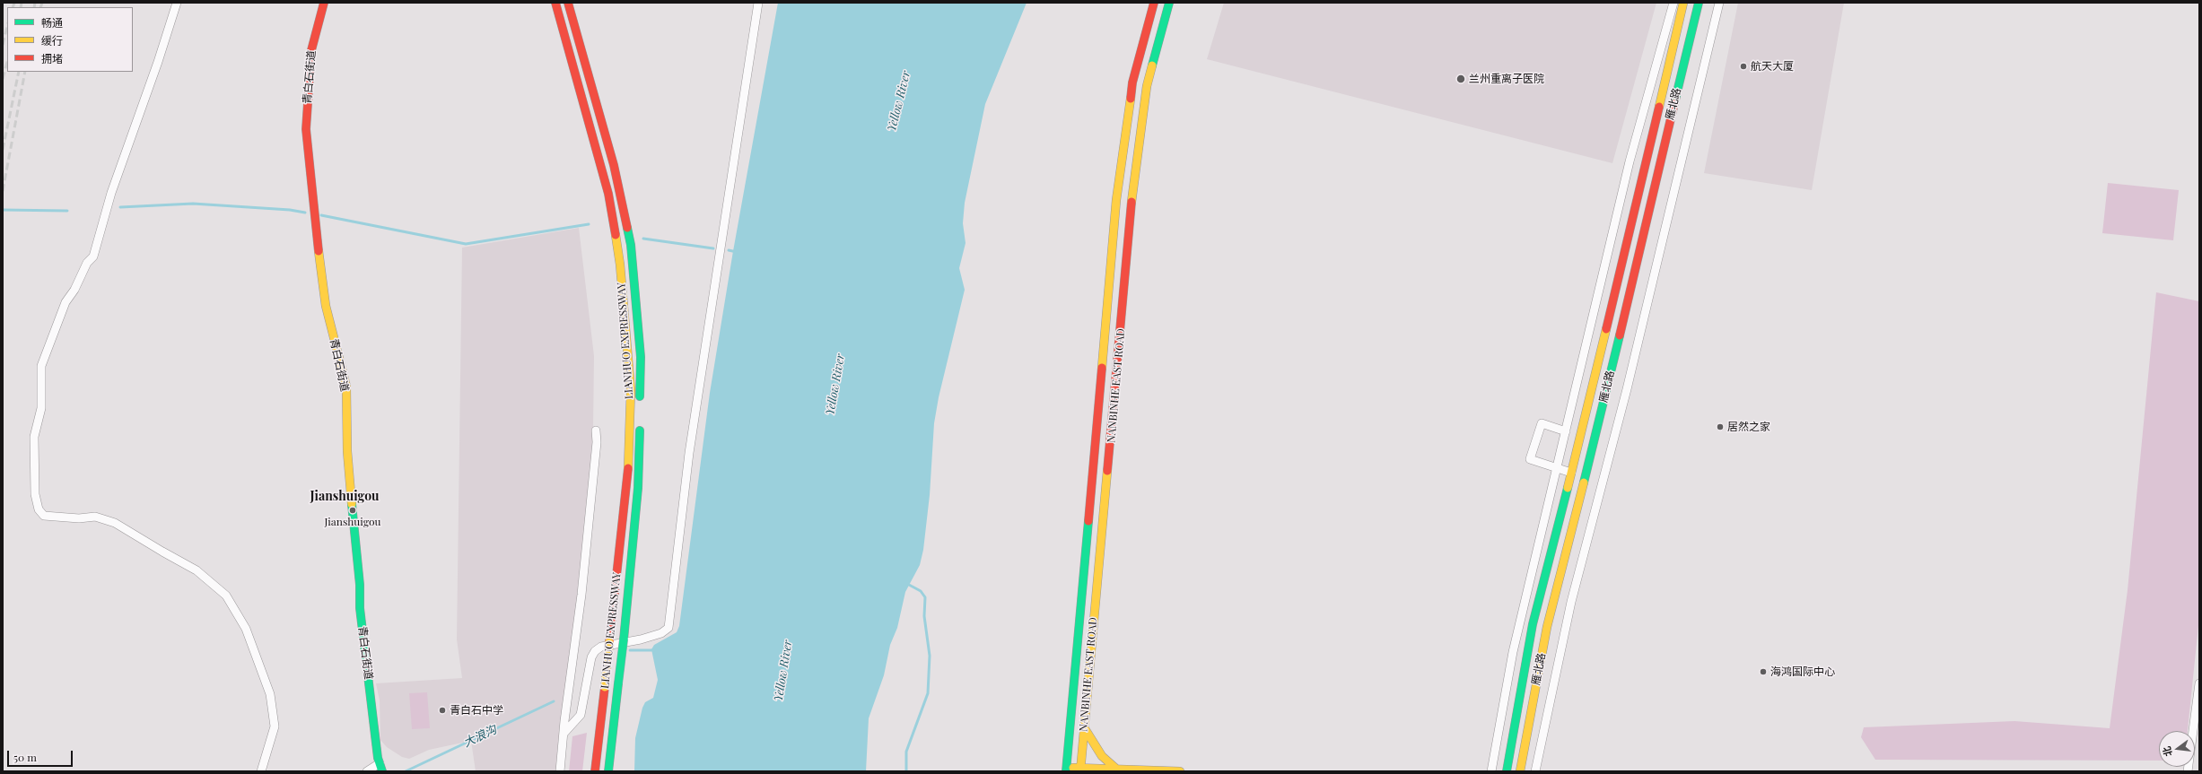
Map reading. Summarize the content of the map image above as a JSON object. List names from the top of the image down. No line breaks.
{"streets":{"main road":["青白石街道","雁北路","LIANHUO EXPRESSWAY","NANBINHE EAST ROAD"]},"districts":["Jianshuigou"],"water":["Yellow River","大浪沟"],"places":["航天大厦","兰州重离子医院","居然之家","Jianshuigou","海鸿国际中心","青白石中学"],"legend":["畅通","缓行","拥堵"],"scale_bar":"50 m","north":"left"}
